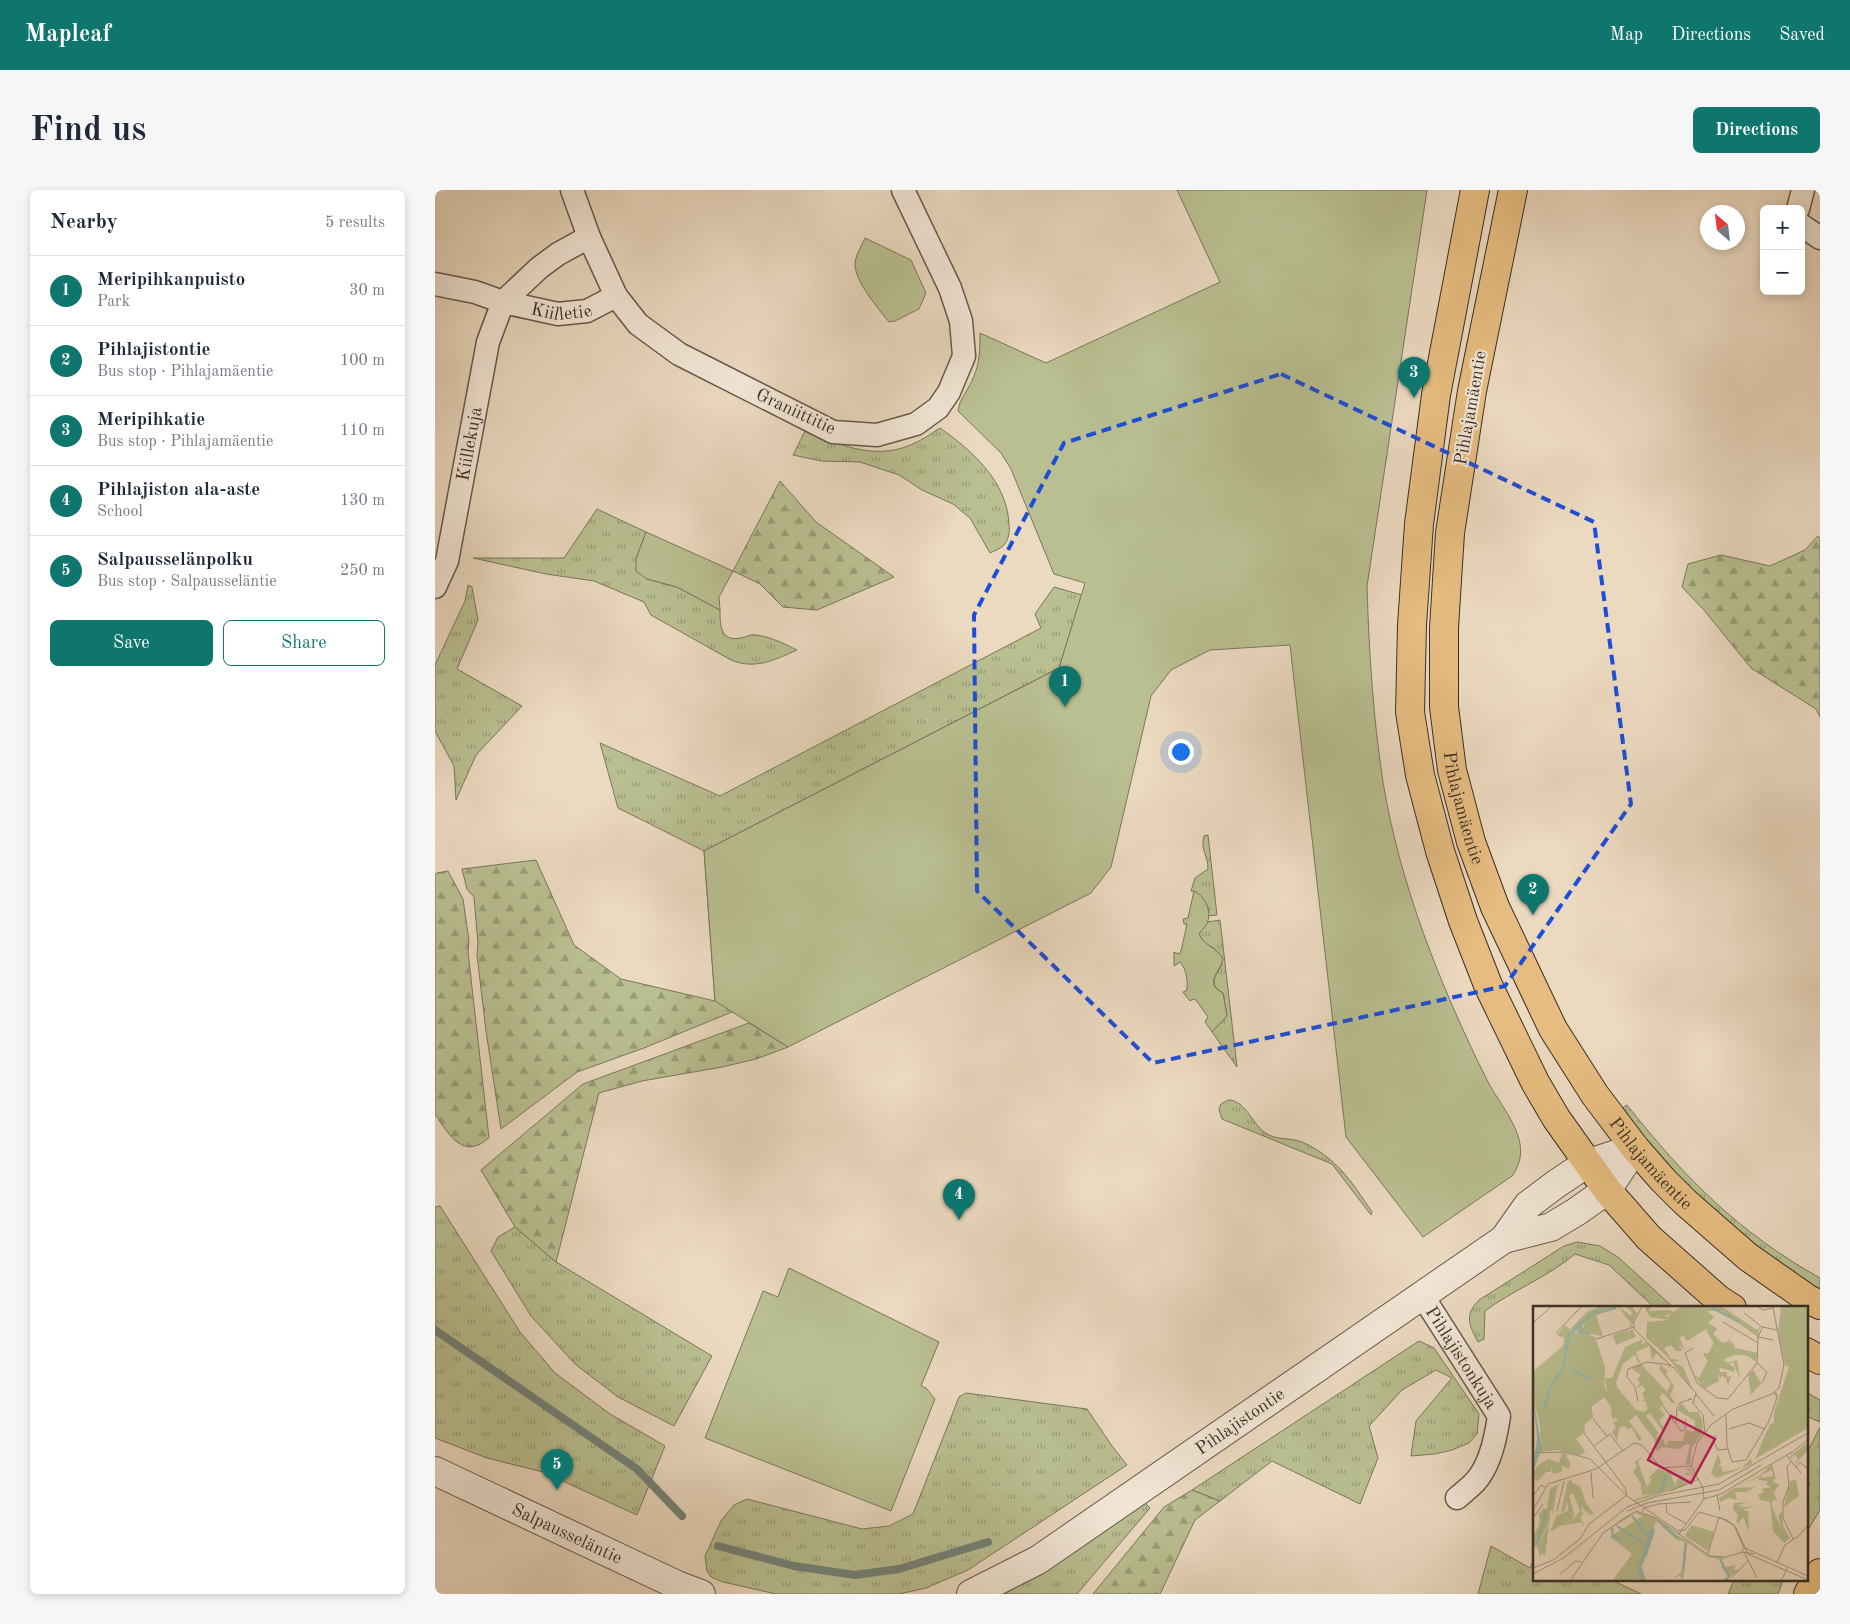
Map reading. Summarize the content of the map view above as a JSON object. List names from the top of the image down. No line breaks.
{"streets":{"main road":["Pihlajamäentie"],"street":["Kiilletie","Graniittitie","Kiillekuja","Pihlajistonkuja","Pihlajistontie","Salpausseläntie"]},"crossings":[["Kiilletie","Graniittitie"],["Kiilletie","Kiillekuja"],["Pihlajamäentie","Pihlajistontie"],["Pihlajistonkuja","Pihlajistontie"]],"north":"top left","page":{"header":"Mapleaf","nav":["Map","Directions","Saved"],"buttons":["Directions",["Save","Share"]],"title":"Find us","heading":["Nearby","5 results"],"map_buttons":["+","−"],"list":[{"mark":"1","name":"Meripihkanpuisto","note":"Park","value":"30 m"},{"mark":"2","name":"Pihlajistontie","note":"Bus stop · Pihlajamäentie","value":"100 m"},{"mark":"3","name":"Meripihkatie","note":"Bus stop · Pihlajamäentie","value":"110 m"},{"mark":"4","name":"Pihlajiston ala-aste","note":"School","value":"130 m"},{"mark":"5","name":"Salpausselänpolku","note":"Bus stop · Salpausseläntie","value":"250 m"}],"pins":["3","1","2","4","5"]}}
